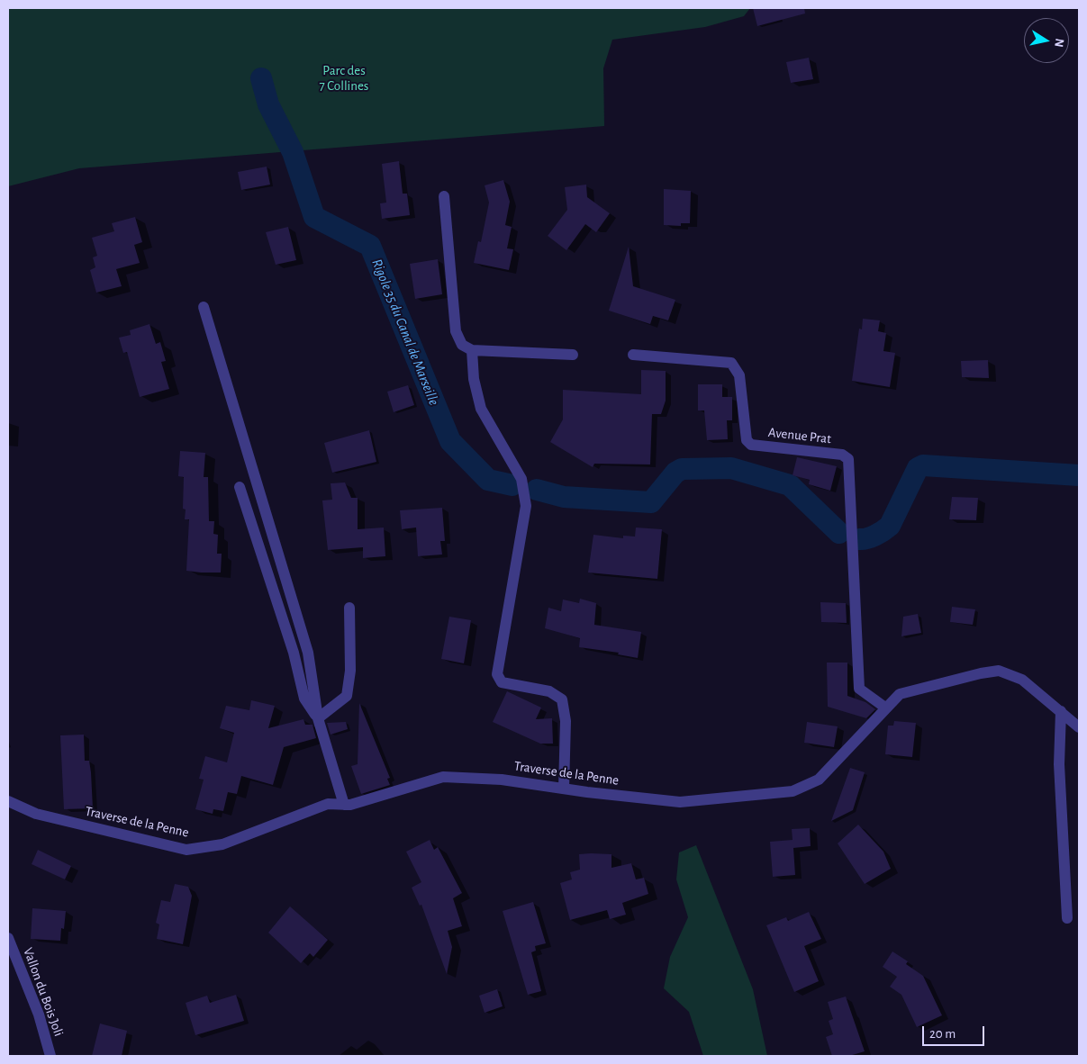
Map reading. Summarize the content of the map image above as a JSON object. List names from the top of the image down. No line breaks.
{"streets":{"street":["Avenue Prat","Traverse de la Penne","Vallon du Bois Joli"]},"crossings":[["Avenue Prat","Traverse de la Penne"]],"water":["Rigole 35 du Canal de Marseille"],"parks":["Parc des 7 Collines"],"scale_bar":"20 m","north":"right"}
